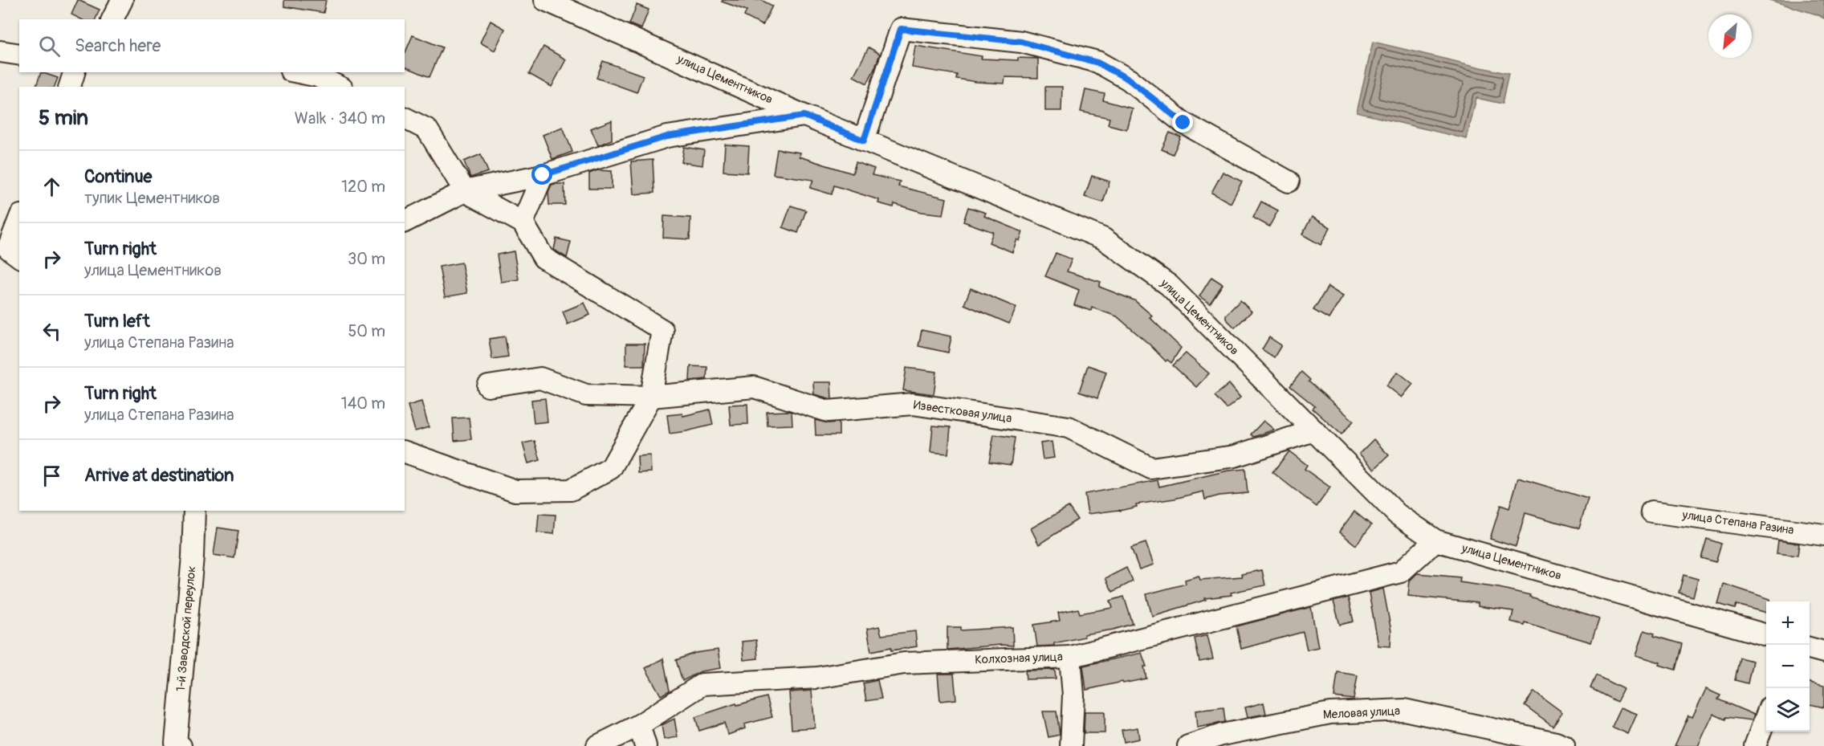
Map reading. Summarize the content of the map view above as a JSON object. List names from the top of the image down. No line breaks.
{"streets":{"street":["улица Цементников","Известковая улица","улица Степана Разина","1-й Заводской переулок","Колхозная улица","Меловая улица"]},"crossings":[["улица Цементников","Известковая улица"],["улица Цементников","Колхозная улица"]],"north":"bottom left","page":{"search":"Search here","heading":["5 min","Walk · 340 m"],"list":[["Continue","тупик Цементников","120 m"],["Turn right","улица Цементников","30 m"],["Turn left","улица Степана Разина","50 m"],["Turn right","улица Степана Разина","140 m"],"Arrive at destination"],"map_buttons":["+","−"]}}
